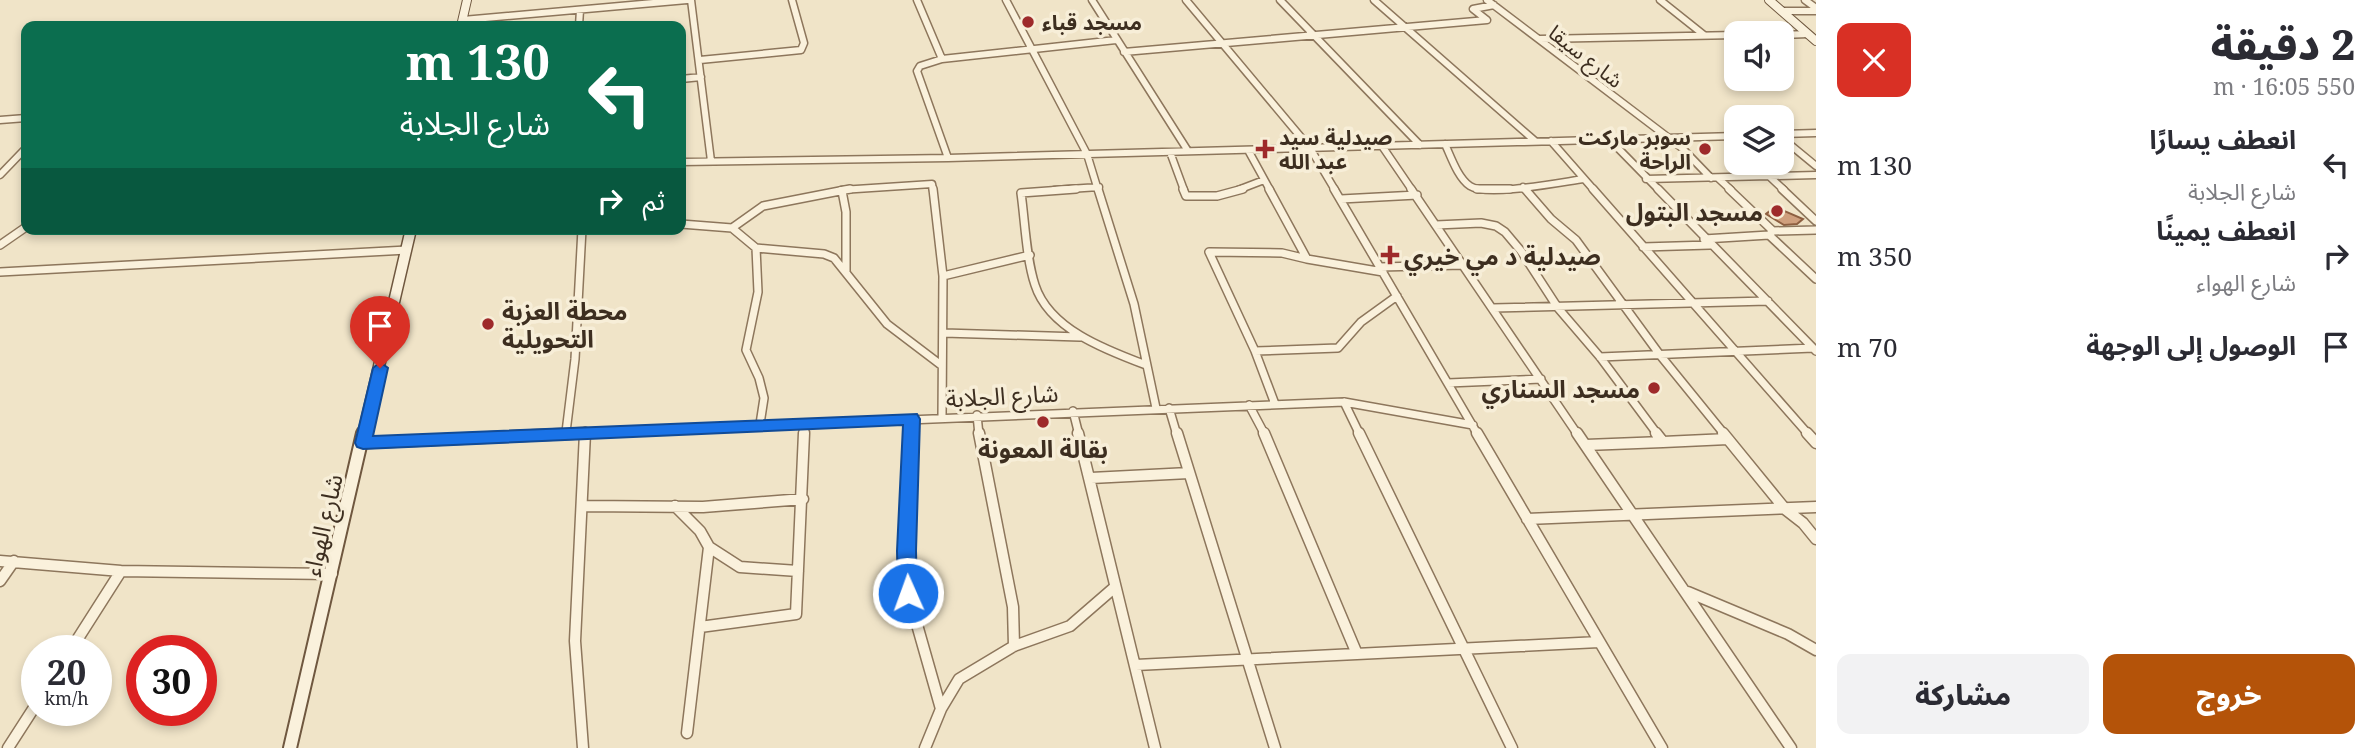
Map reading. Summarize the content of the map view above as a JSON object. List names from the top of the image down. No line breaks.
{"streets":{"street":["شارع سيقا","شارع الجلابة","شارع الهواء"]},"crossings":[["شارع الجلابة","شارع الهواء"]],"places":{"other":["مسجد قباء","سوبر ماركت الراحة","مسجد البتول","محطة العزبة التحويلية","مسجد السناري","بقالة المعونة"],"health":["صيدلية سيد عبد الله","صيدلية د مي خيري"]},"page":{"heading":["2 دقيقة","550 m · 16:05"],"turn":["130 m","شارع الجلابة"],"list":[{"name":"انعطف يسارًا","note":"شارع الجلابة","value":"130 m"},{"name":"انعطف يمينًا","note":"شارع الهواء","value":"350 m"},{"name":"الوصول إلى الوجهة","value":"70 m"}],"then":"ثم","speed":"20 km/h","limit":"30","buttons":["خروج","مشاركة"]}}
